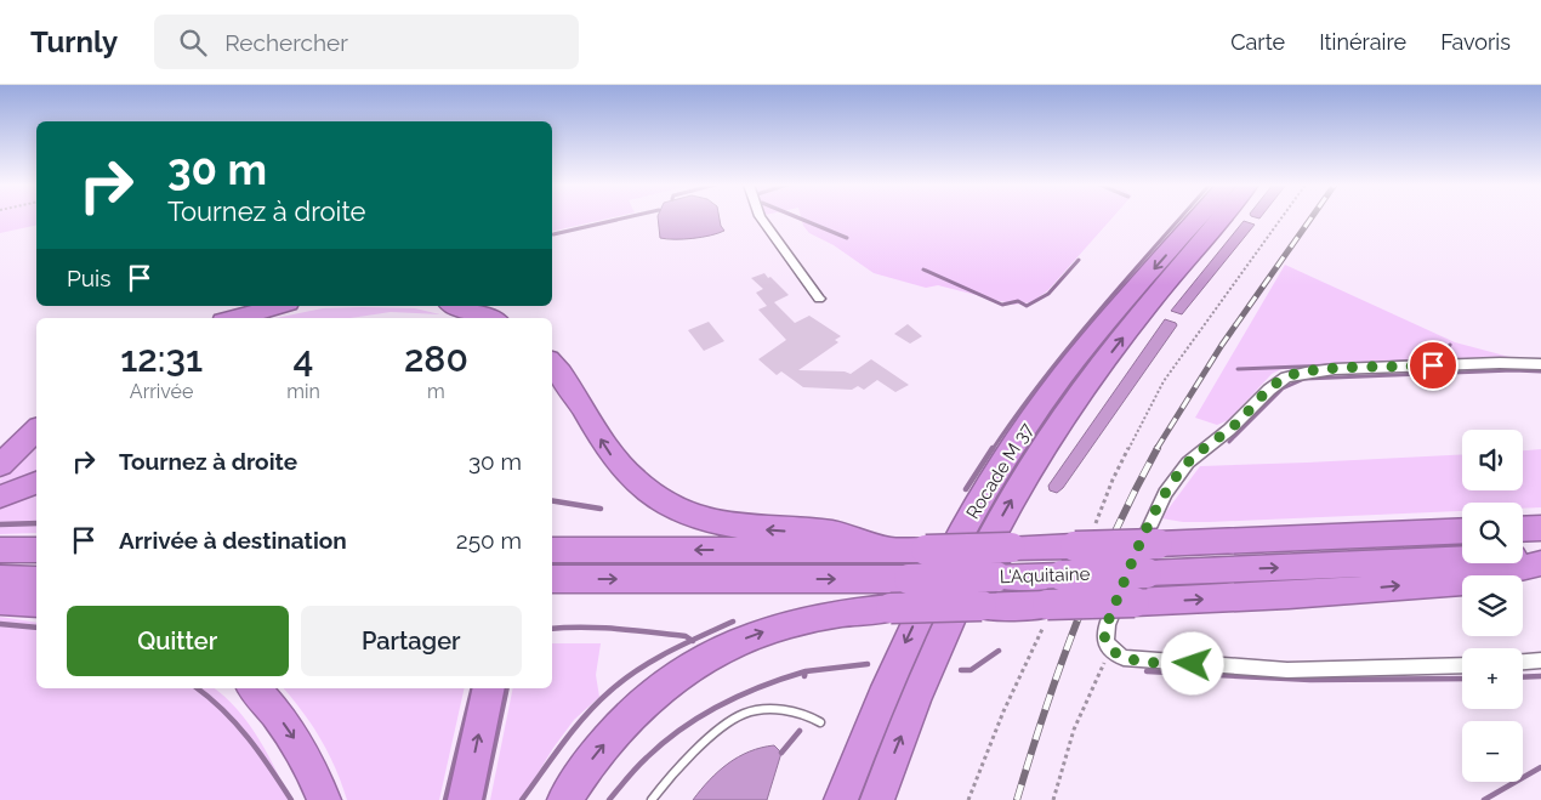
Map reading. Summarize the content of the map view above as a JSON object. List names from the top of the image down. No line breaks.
{"streets":{"highway":["Rocade M 37","L'Aquitaine"]},"page":{"header":"Turnly","search":"Rechercher","nav":["Carte","Itinéraire","Favoris"],"turn":["30 m","Tournez à droite"],"then":"Puis","eta":["12:31","Arrivée","4","min","280","m"],"list":[{"name":"Tournez à droite","value":"30 m"},{"name":"Arrivée à destination","value":"250 m"}],"map_buttons":["+","−"],"buttons":["Quitter","Partager"]}}
